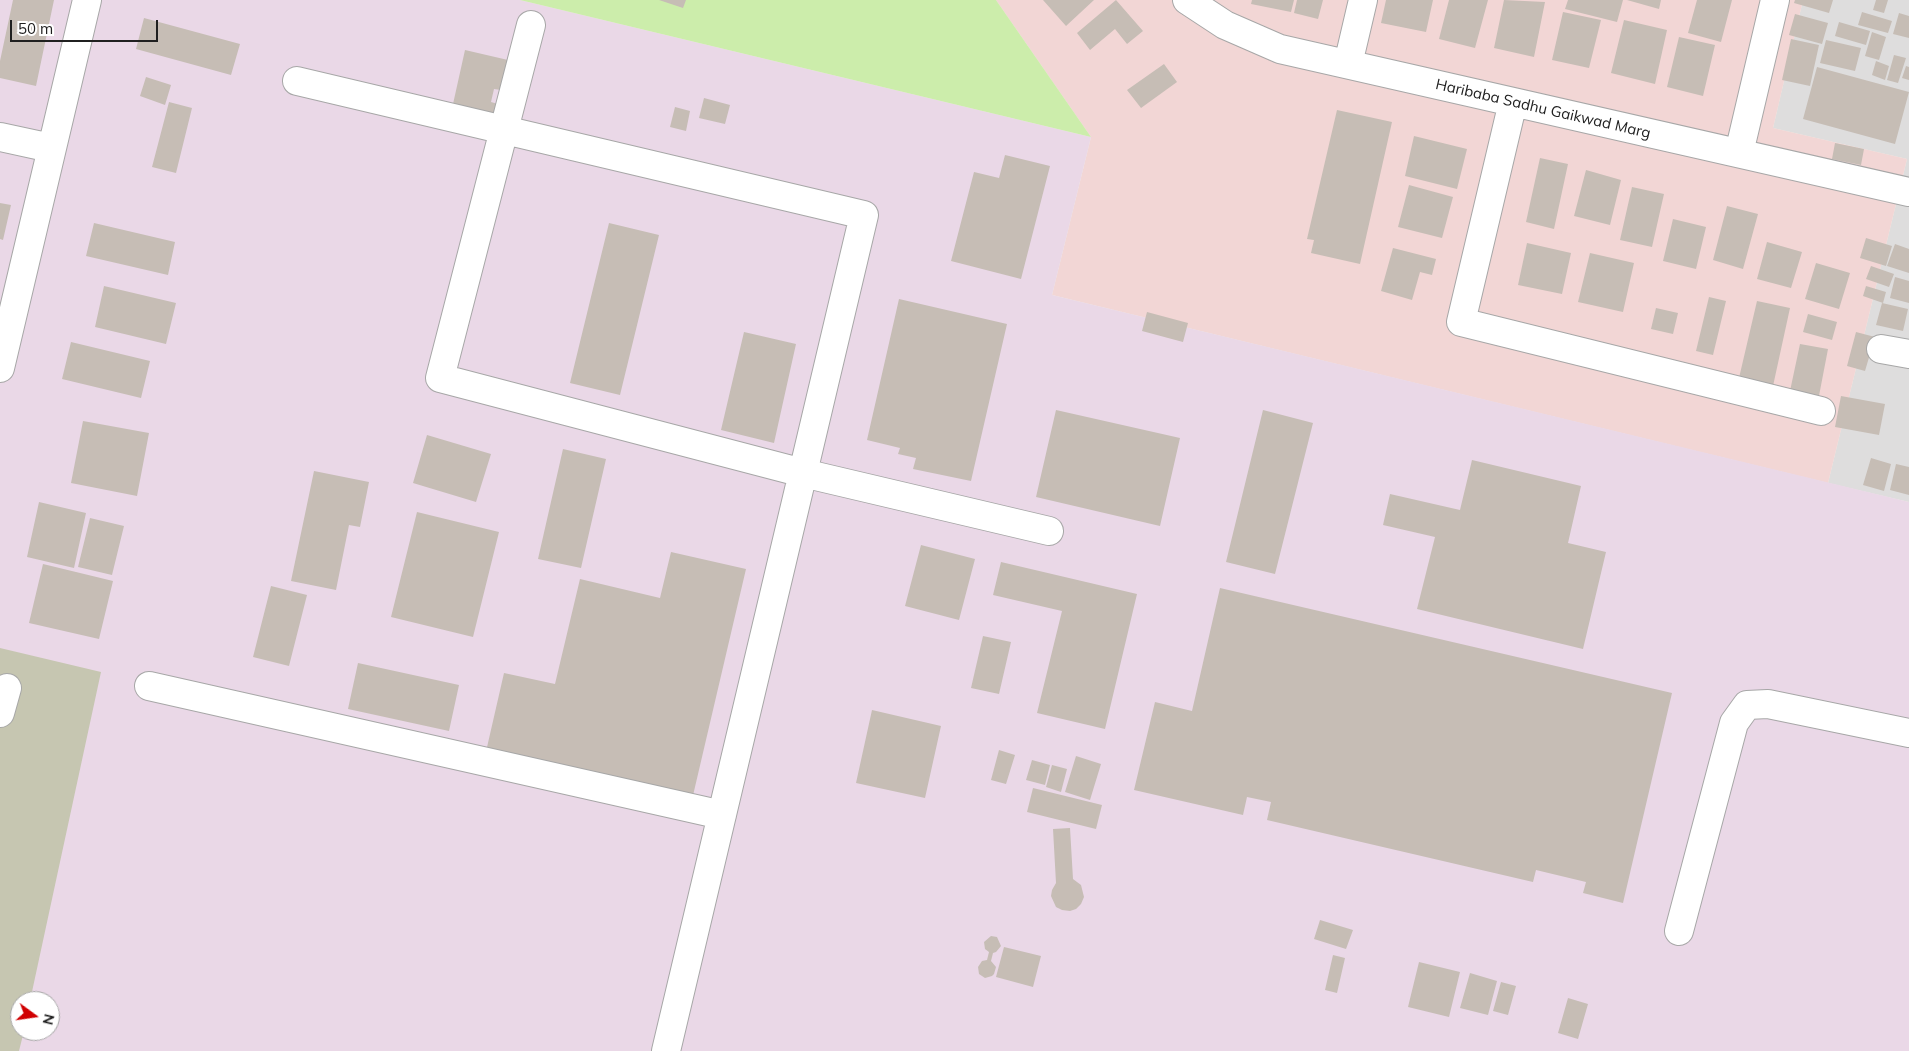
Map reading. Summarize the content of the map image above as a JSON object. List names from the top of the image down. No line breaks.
{"streets":{"street":["Haribaba Sadhu Gaikwad Marg"]},"scale_bar":"50 m","north":"right"}
